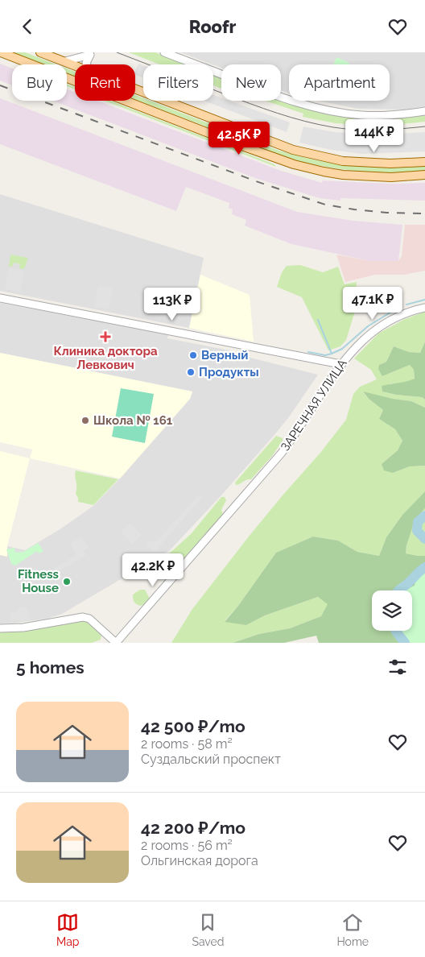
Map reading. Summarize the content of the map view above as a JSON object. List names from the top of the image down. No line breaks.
{"streets":{"street":["ЗАРЕЧНАЯ УЛИЦА"]},"places":{"health":["Клиника доктора Левкович"],"other":["Верный","Продукты","Школа № 161","Fitness House"]},"page":{"header":"Roofr","chip":["Buy","Rent","Filters","New","Apartment"],"price":["144K ₽","42.5K ₽","47.1K ₽","113K ₽","42.2K ₽"],"heading":"5 homes","list":[{"name":"42 500 ₽/mo","note":"2 rooms · 58 m² · Суздальский проспект"},{"name":"42 200 ₽/mo","note":"2 rooms · 56 m² · Ольгинская дорога"}],"tabs":["Map","Saved","Home"]}}
